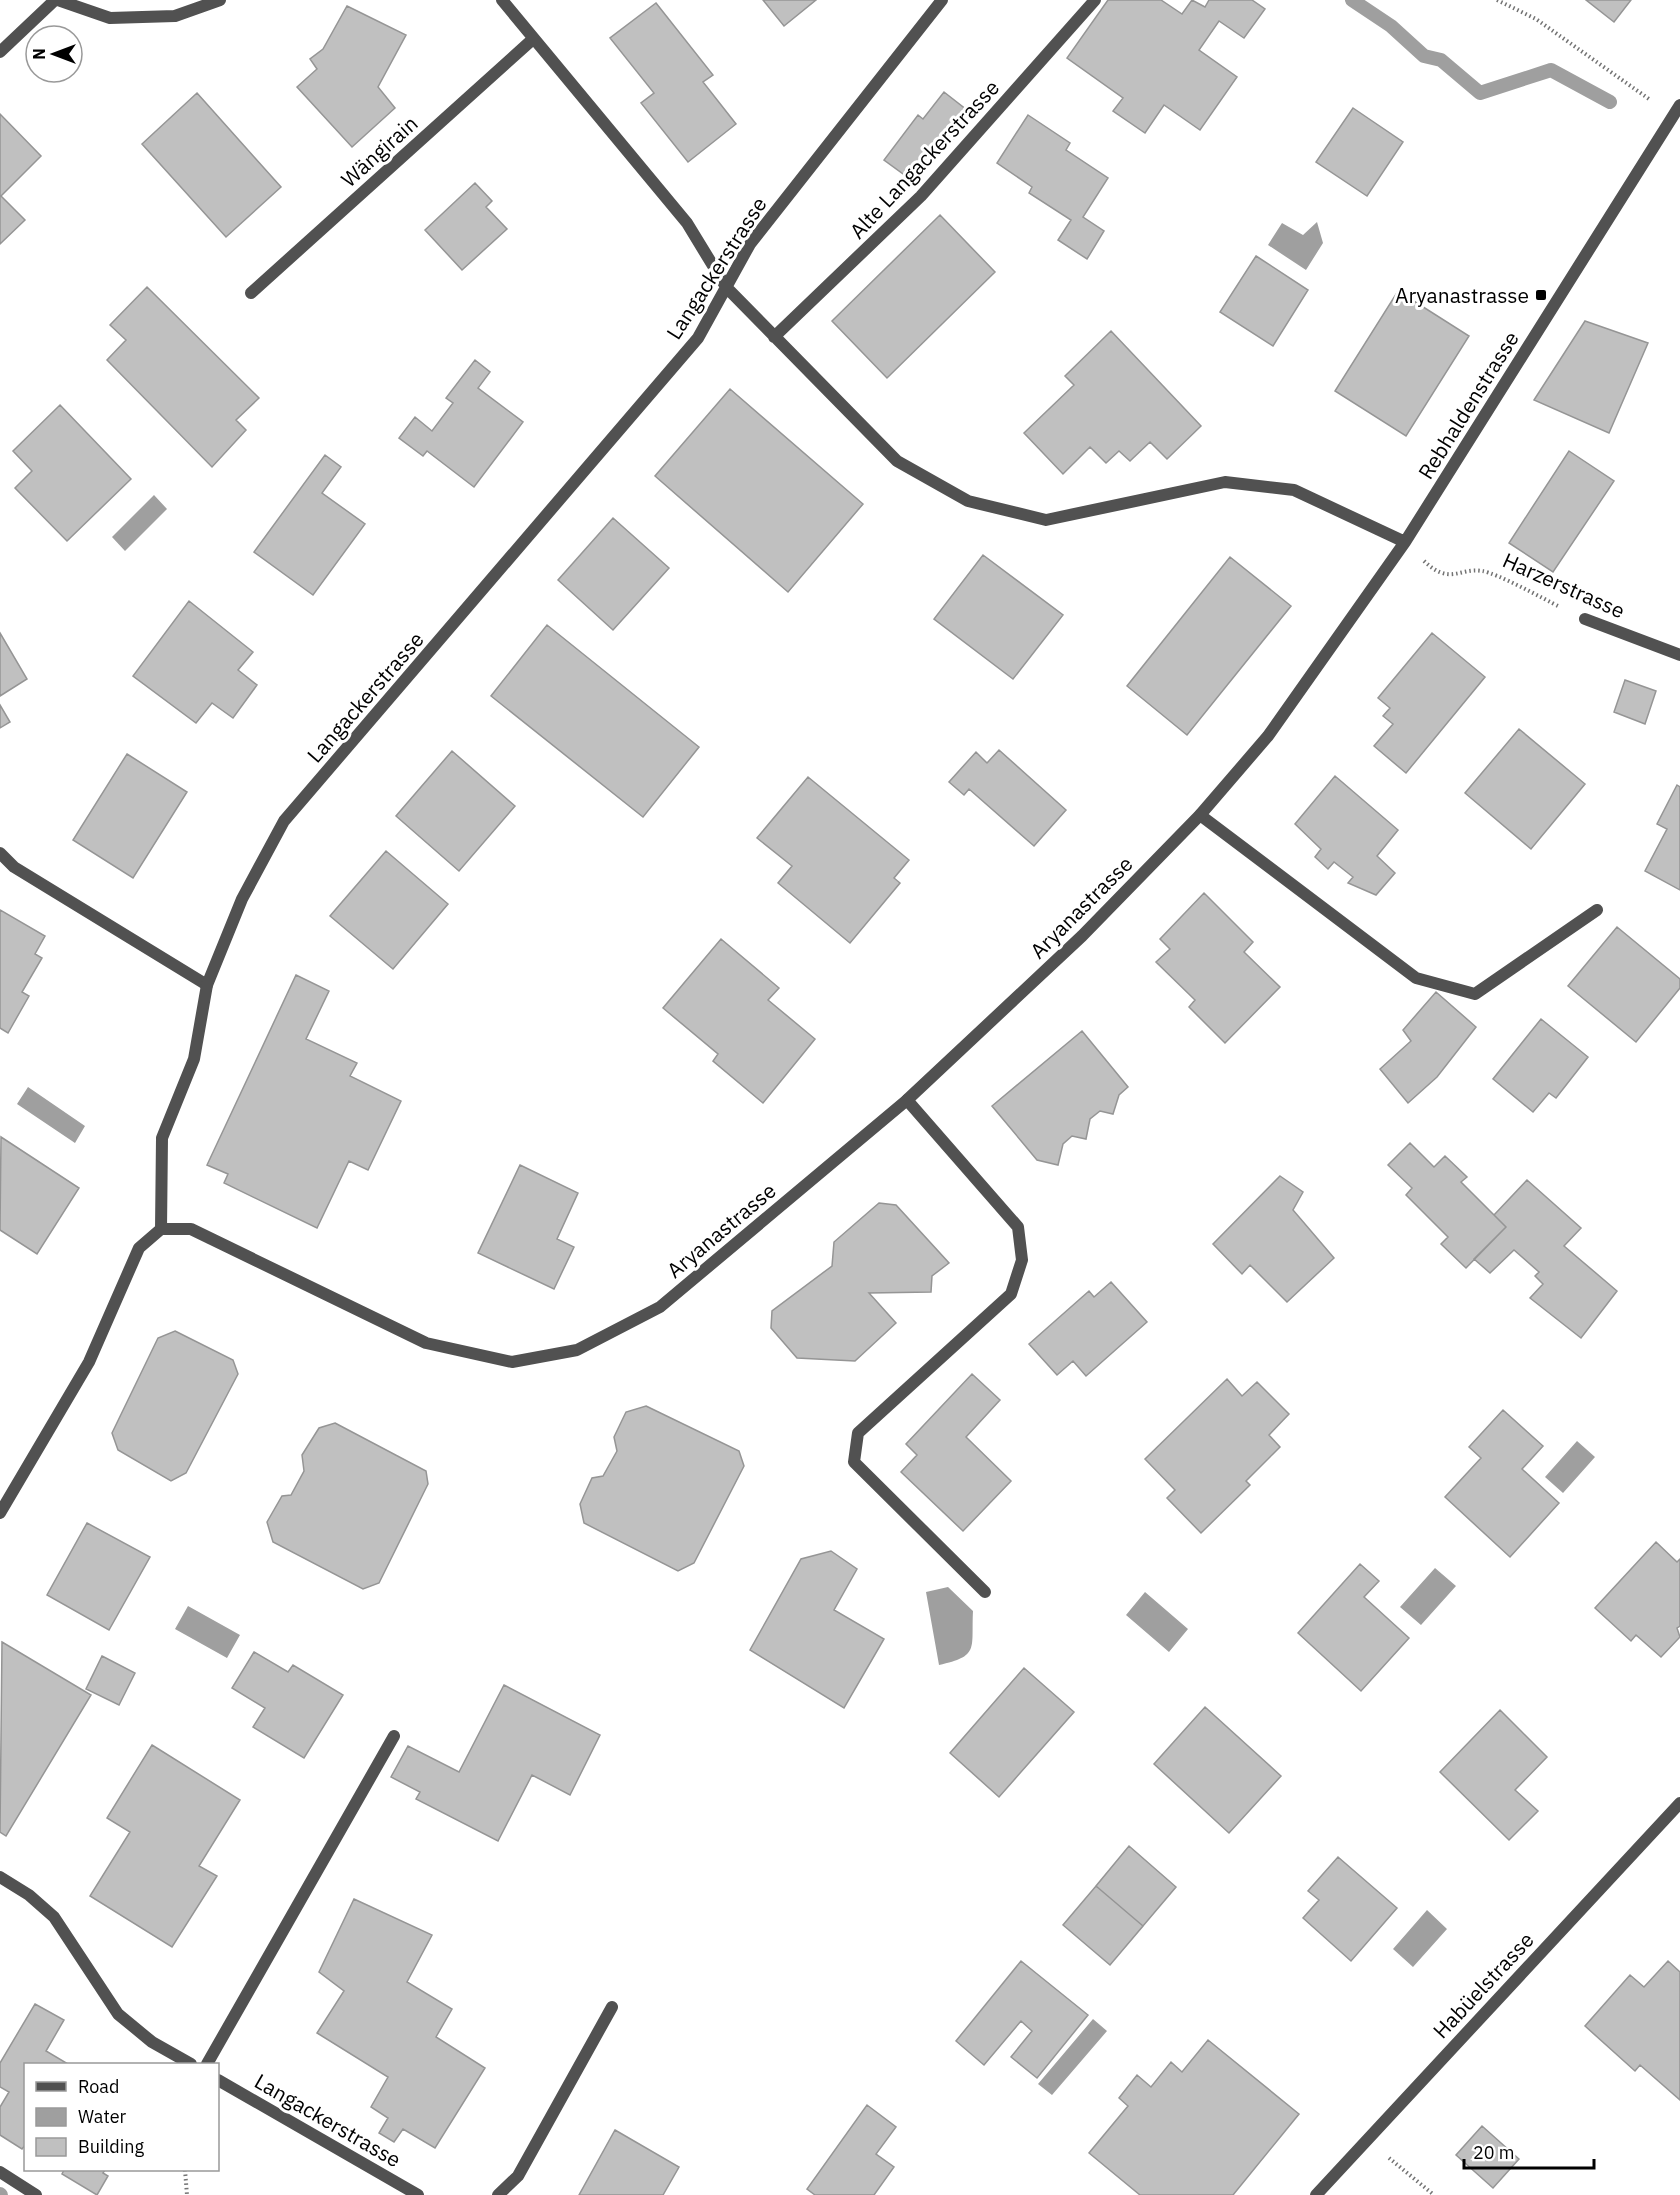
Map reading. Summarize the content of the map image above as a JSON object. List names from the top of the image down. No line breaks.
{"streets":{"street":["Wängirain","Alte Langackerstrasse","Langackerstrasse","Rebhaldenstrasse","Harzerstrasse","Aryanastrasse","Habüelstrasse"]},"crossings":[["Langackerstrasse","Aryanastrasse"],["Rebhaldenstrasse","Harzerstrasse"],["Rebhaldenstrasse","Aryanastrasse"],["Harzerstrasse","Aryanastrasse"]],"places":{"transit":["Aryanastrasse"]},"legend":["Road","Water","Building"],"scale_bar":"20 m","north":"left"}
